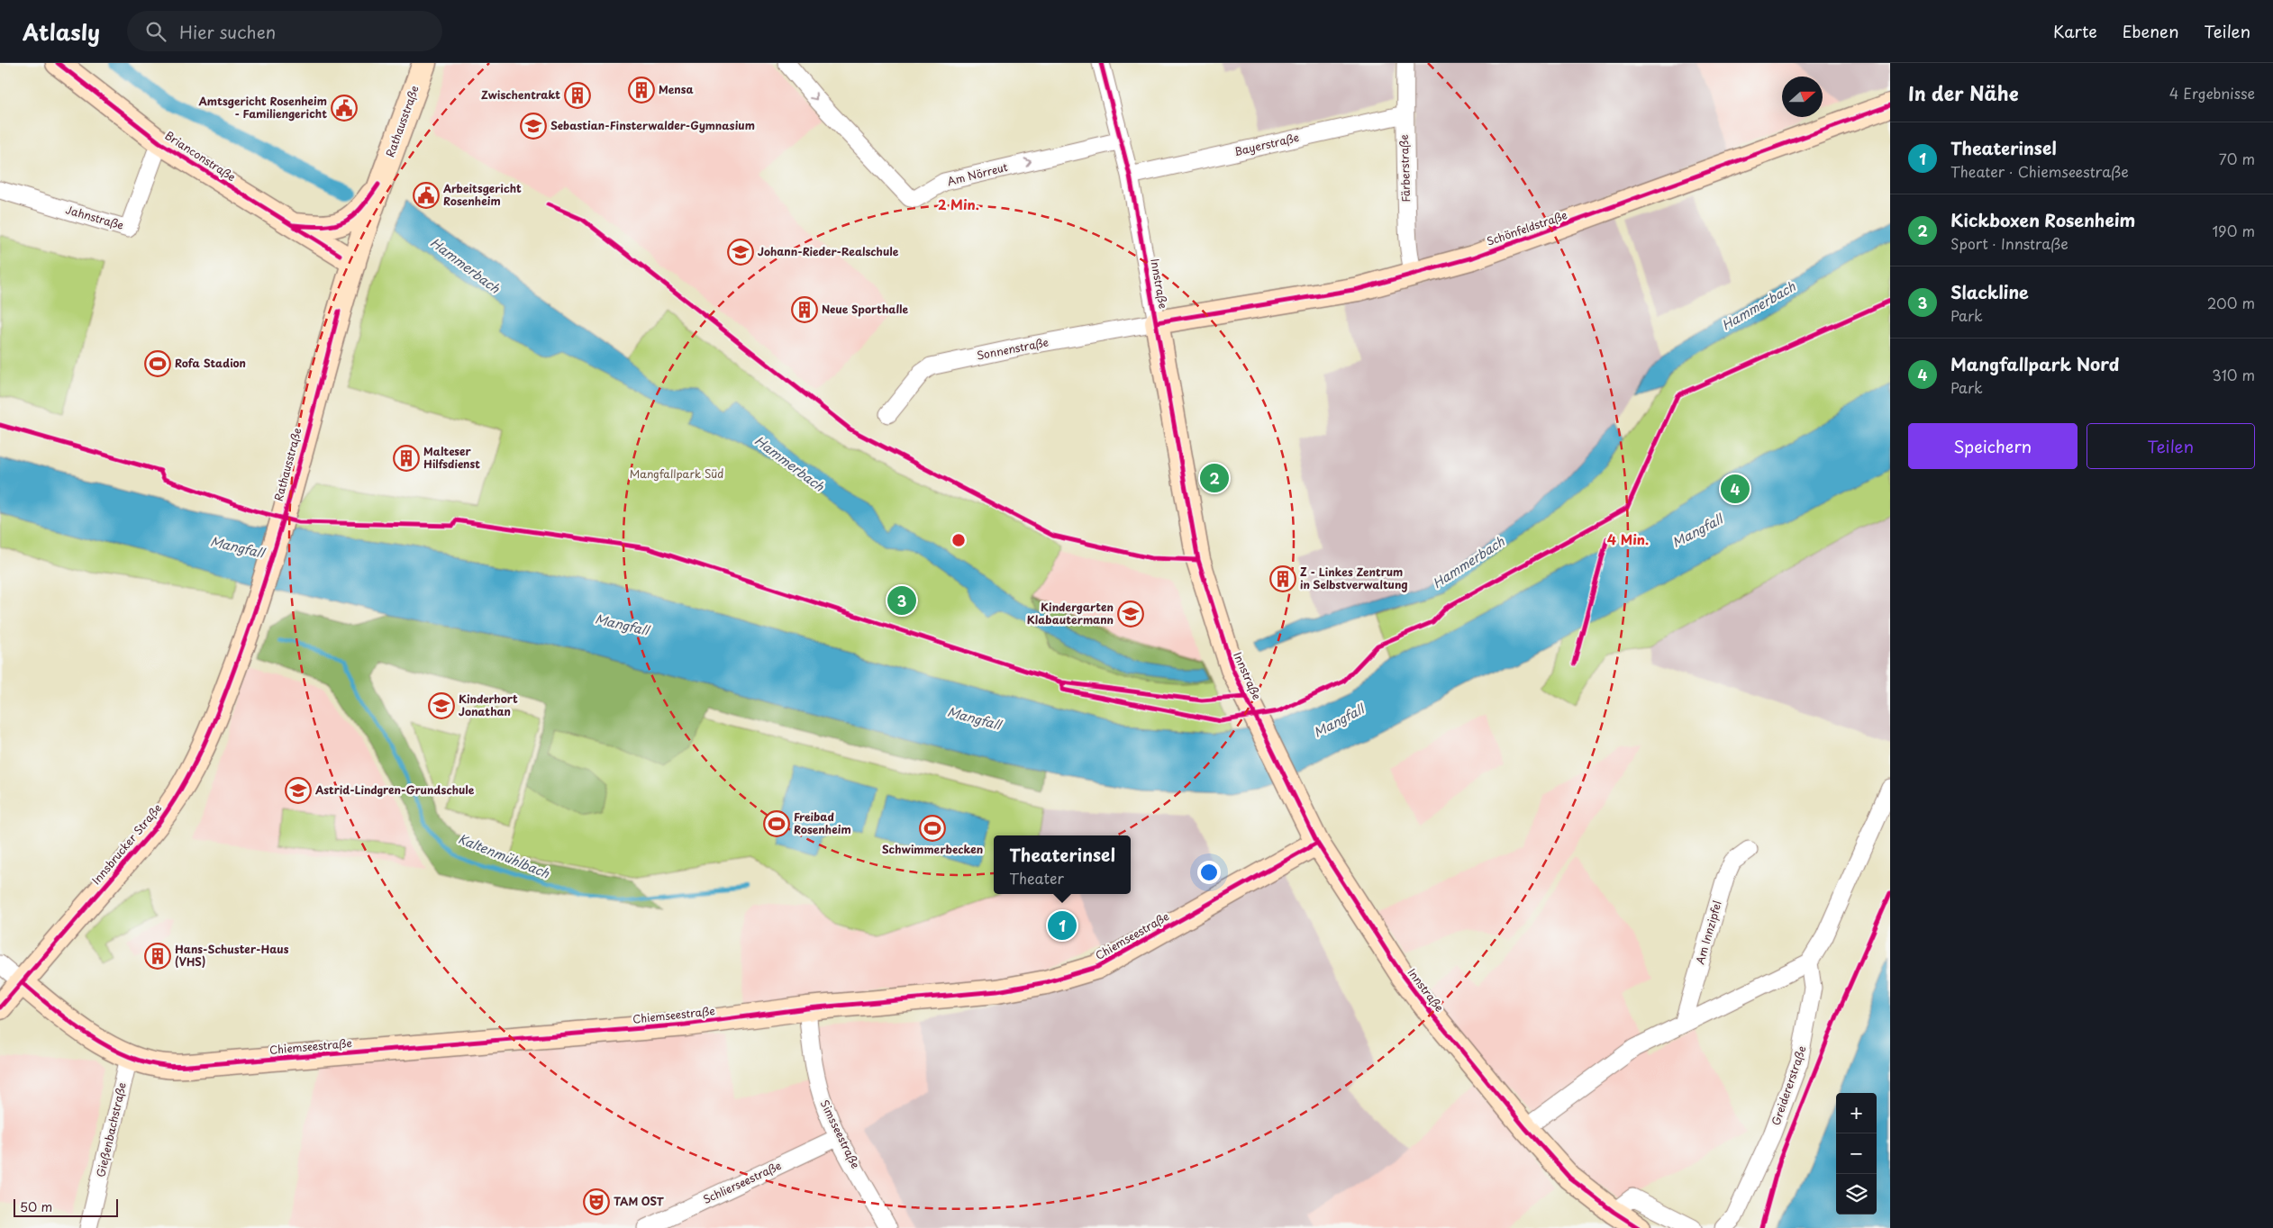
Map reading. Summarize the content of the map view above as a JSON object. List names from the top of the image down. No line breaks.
{"streets":{"main road":["Rathausstraße","Brianconstraße","Schönfeldstraße","Innstraße","Innsbrucker Straße","Chiemseestraße"],"street":["Bayerstraße","Färberstraße","Am Nörreut","Jahnstraße","Sonnenstraße","Am Innzipfel","Greidererstraße","Gießenbachstraße","Simsseestraße","Schlierseestraße"]},"crossings":[["Rathausstraße","Brianconstraße"],["Rathausstraße","Innsbrucker Straße"],["Bayerstraße","Färberstraße"],["Bayerstraße","Innstraße"],["Brianconstraße","Jahnstraße"],["Färberstraße","Schönfeldstraße"],["Am Nörreut","Innstraße"],["Schönfeldstraße","Innstraße"],["Schönfeldstraße","Sonnenstraße"],["Innstraße","Sonnenstraße"],["Innstraße","Chiemseestraße"],["Innsbrucker Straße","Chiemseestraße"],["Chiemseestraße","Gießenbachstraße"],["Chiemseestraße","Simsseestraße"],["Simsseestraße","Schlierseestraße"]],"one_way":["Am Nörreut"],"water":["Hammerbach","Mangfall","Kaltenmühlbach"],"parks":["Mangfallpark Süd"],"places":{"building":["Mensa","Zwischentrakt","Neue Sporthalle","Malteser Hilfsdienst","Z - Linkes Zentrum in Selbstverwaltung","Hans-Schuster-Haus (VHS)"],"public building":["Amtsgericht Rosenheim - Familiengericht","Arbeitsgericht Rosenheim"],"school or university":["Sebastian-Finsterwalder-Gymnasium","Johann-Rieder-Realschule","Kindergarten Klabautermann","Kinderhort Jonathan","Astrid-Lindgren-Grundschule"],"sports":["Rofa Stadion","Freibad Rosenheim","Schwimmerbecken"],"theatre":["TAM OST"]},"scale_bar":"50 m","north":"right","page":{"header":"Atlasly","search":"Hier suchen","nav":["Karte","Ebenen","Teilen"],"heading":["In der Nähe","4 Ergebnisse"],"list":[{"mark":"1","name":"Theaterinsel","note":"Theater · Chiemseestraße","value":"70 m"},{"mark":"2","name":"Kickboxen Rosenheim","note":"Sport · Innstraße","value":"190 m"},{"mark":"3","name":"Slackline","note":"Park","value":"200 m"},{"mark":"4","name":"Mangfallpark Nord","note":"Park","value":"310 m"}],"buttons":["Speichern","Teilen"],"pins":["2","4","3","1"],"popup":["Theaterinsel","Theater"],"map_buttons":["+","−"],"scale":"50 m"},"rings":["2 Min.","4 Min."]}
